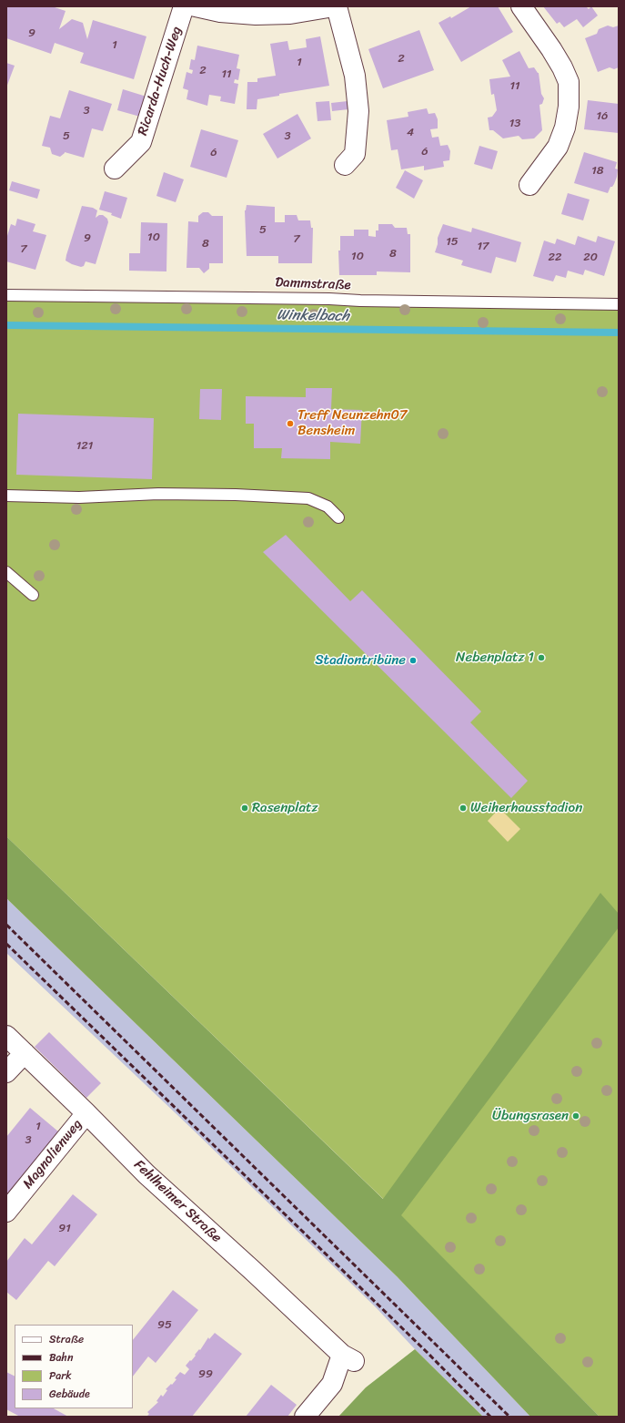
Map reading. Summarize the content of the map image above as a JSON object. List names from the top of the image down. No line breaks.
{"streets":{"street":["Ricarda-Huch-Weg","Magnolienweg","Fehlheimer Straße"],"lane":["Dammstraße"]},"crossings":[["Magnolienweg","Fehlheimer Straße"]],"water":["Winkelbach"],"places":["Treff Neunzehn07 Bensheim","Nebenplatz 1","Stadiontribüne","Rasenplatz","Weiherhausstadion","Übungsrasen"],"house_numbers":["9","1","2","1","2","11","11","3","16","13","4","5","3","6","6","18","5","10","9","7","15","8","17","7","8","10","22","20","121","1","3","91","95","99"],"legend":["Straße","Bahn","Park","Gebäude"]}
